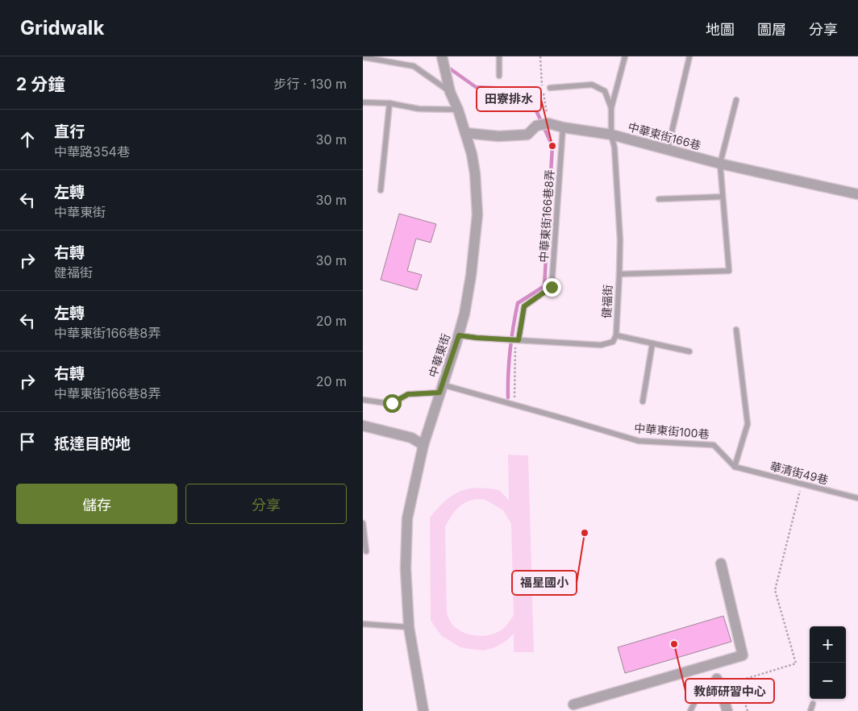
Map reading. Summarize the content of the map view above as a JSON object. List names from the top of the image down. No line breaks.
{"streets":{"street":["中華東街166巷","中華東街"],"lane":["中華東街166巷8弄","健福街","中華東街100巷","華清街49巷"]},"crossings":[["中華東街166巷","中華東街166巷8弄"],["中華東街166巷","健福街"],["中華東街166巷","中華東街"],["中華東街","中華東街100巷"],["中華東街100巷","華清街49巷"]],"places":["田寮排水","福星國小","教師研習中心"],"page":{"header":"Gridwalk","nav":["地圖","圖層","分享"],"heading":["2 分鐘","步行 · 130 m"],"list":[["直行","中華路354巷","30 m"],["左轉","中華東街","30 m"],["右轉","健福街","30 m"],["左轉","中華東街166巷8弄","20 m"],["右轉","中華東街166巷8弄","20 m"],"抵達目的地"],"buttons":["儲存","分享"],"map_buttons":["+","−"]}}
